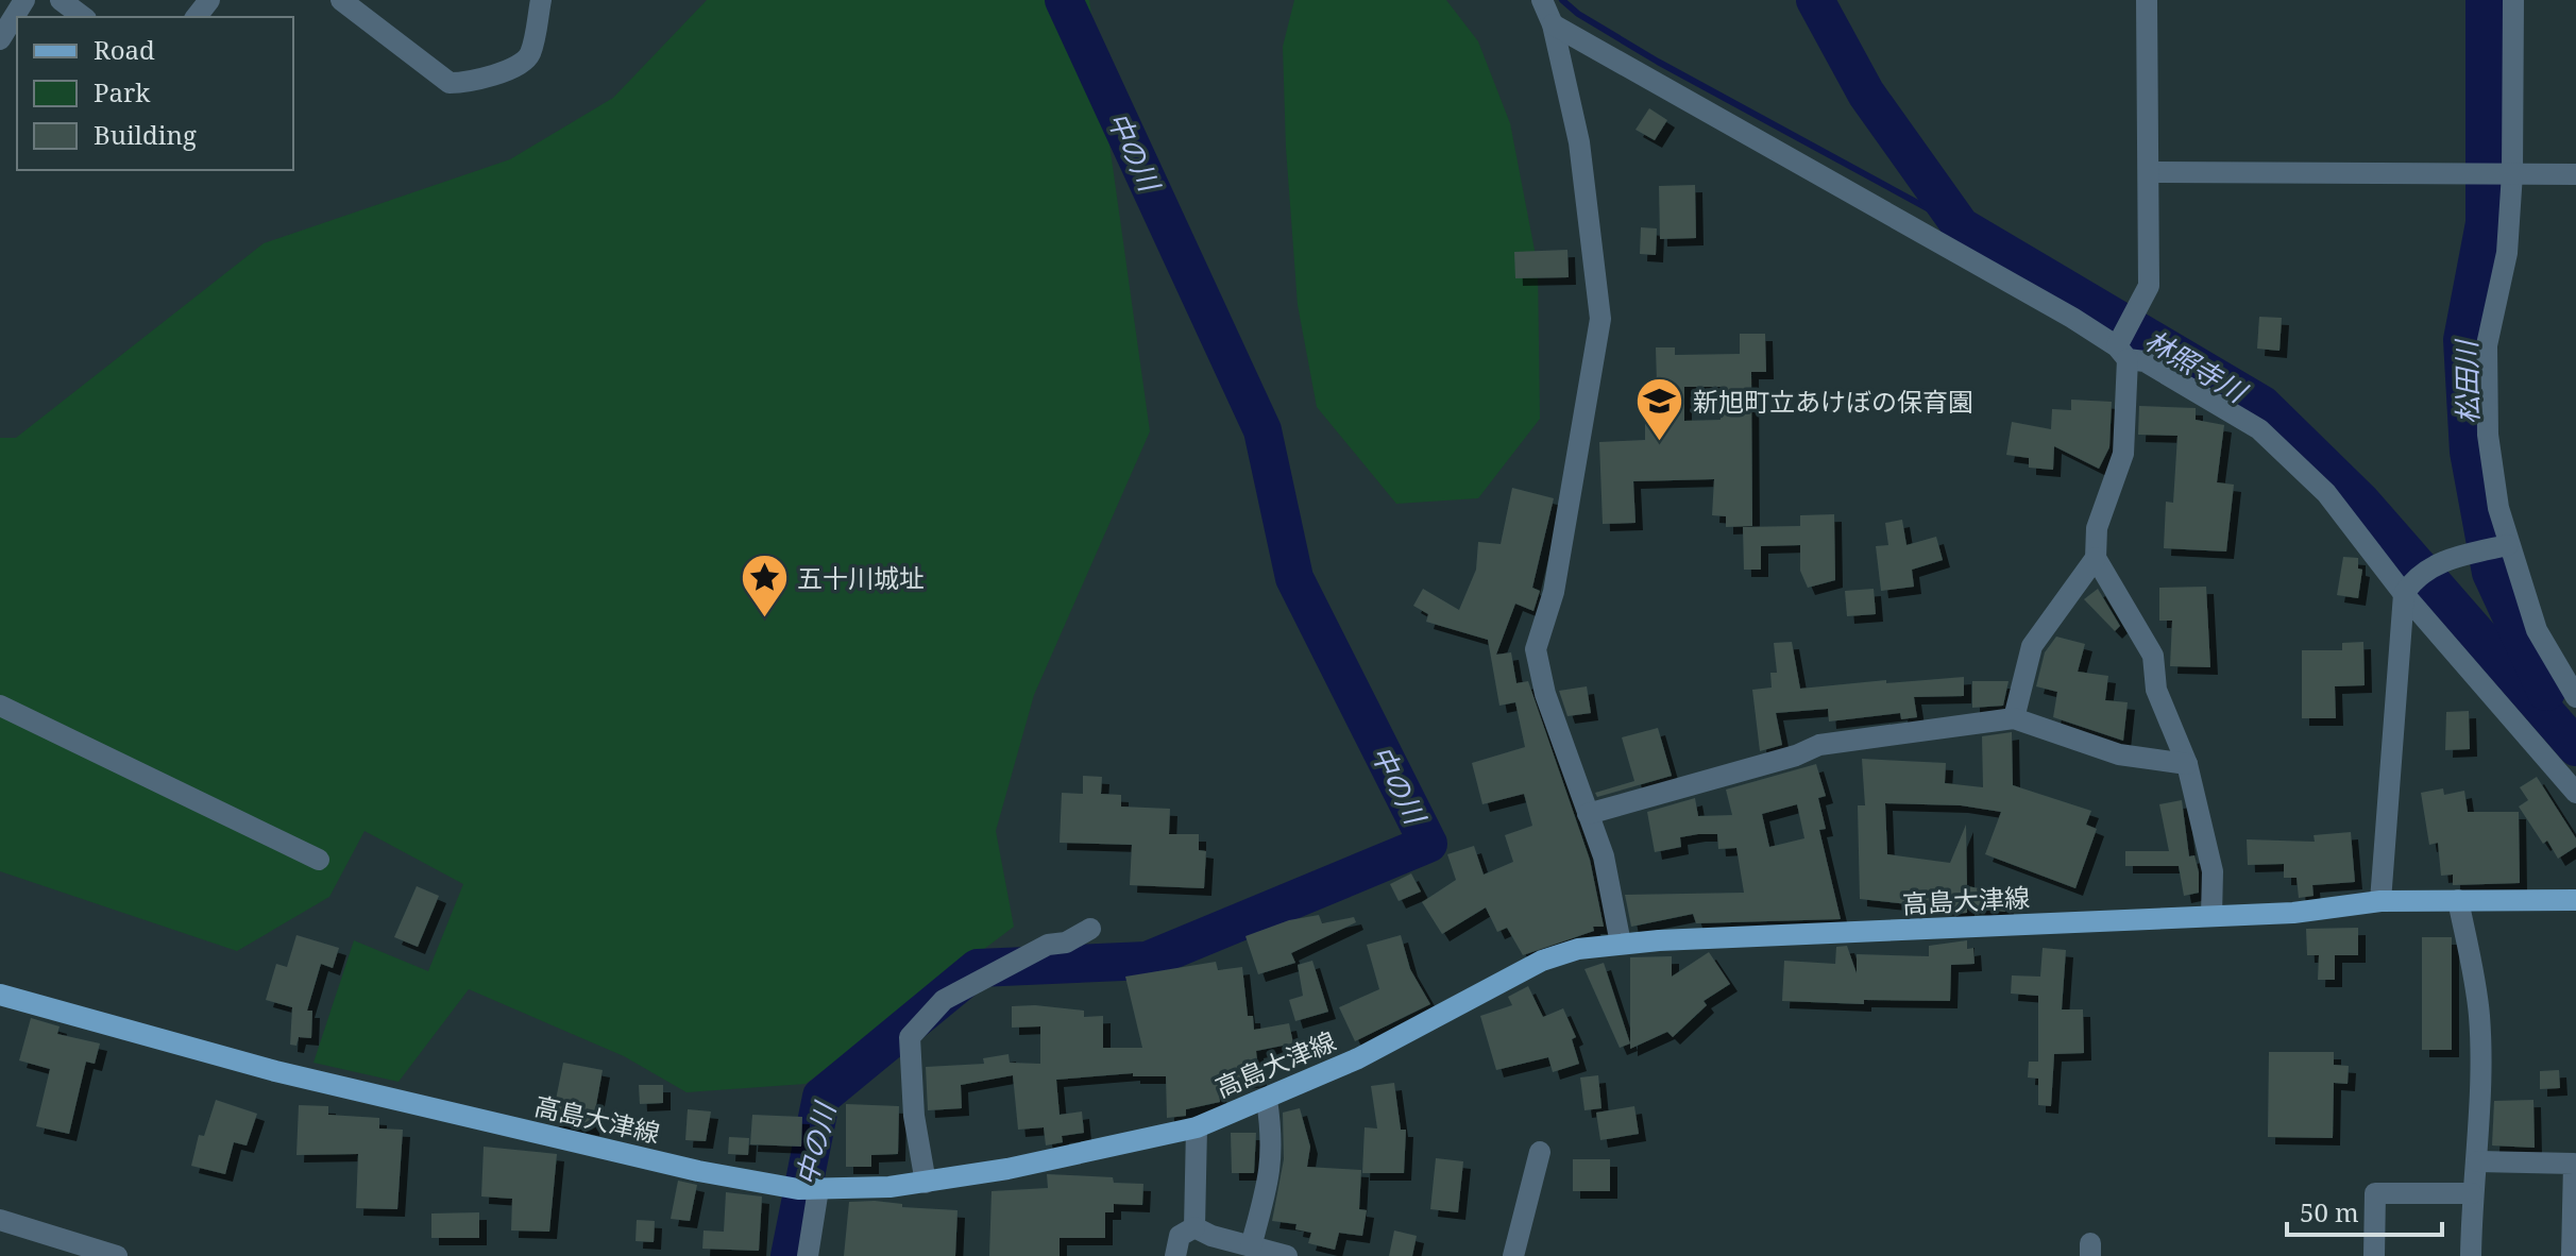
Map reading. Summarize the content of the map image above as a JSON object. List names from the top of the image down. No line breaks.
{"streets":{"main road":["高島大津線"]},"water":["中の川","林照寺川","松田川"],"places":{"school or university":["新旭町立あけぼの保育園"],"place":["五十川城址"]},"legend":["Road","Park","Building"],"scale_bar":"50 m"}
